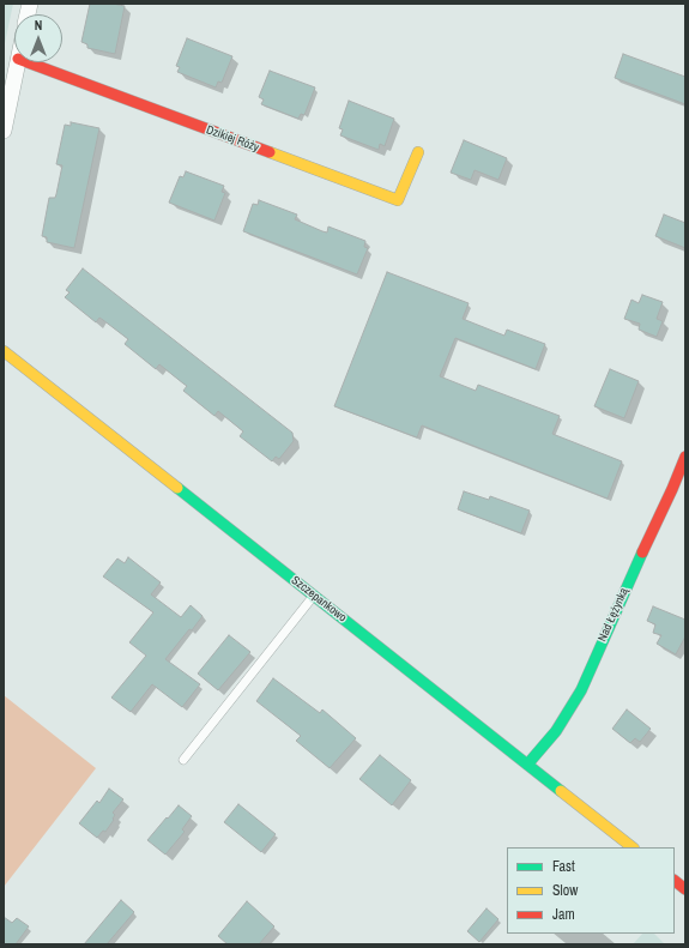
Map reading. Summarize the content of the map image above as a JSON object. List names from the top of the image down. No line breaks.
{"streets":{"street":["Dzikiej Róży","Szczepankowo","Nad Łężynką"]},"crossings":[["Szczepankowo","Nad Łężynką"]],"legend":["Fast","Slow","Jam"],"north":"top"}
